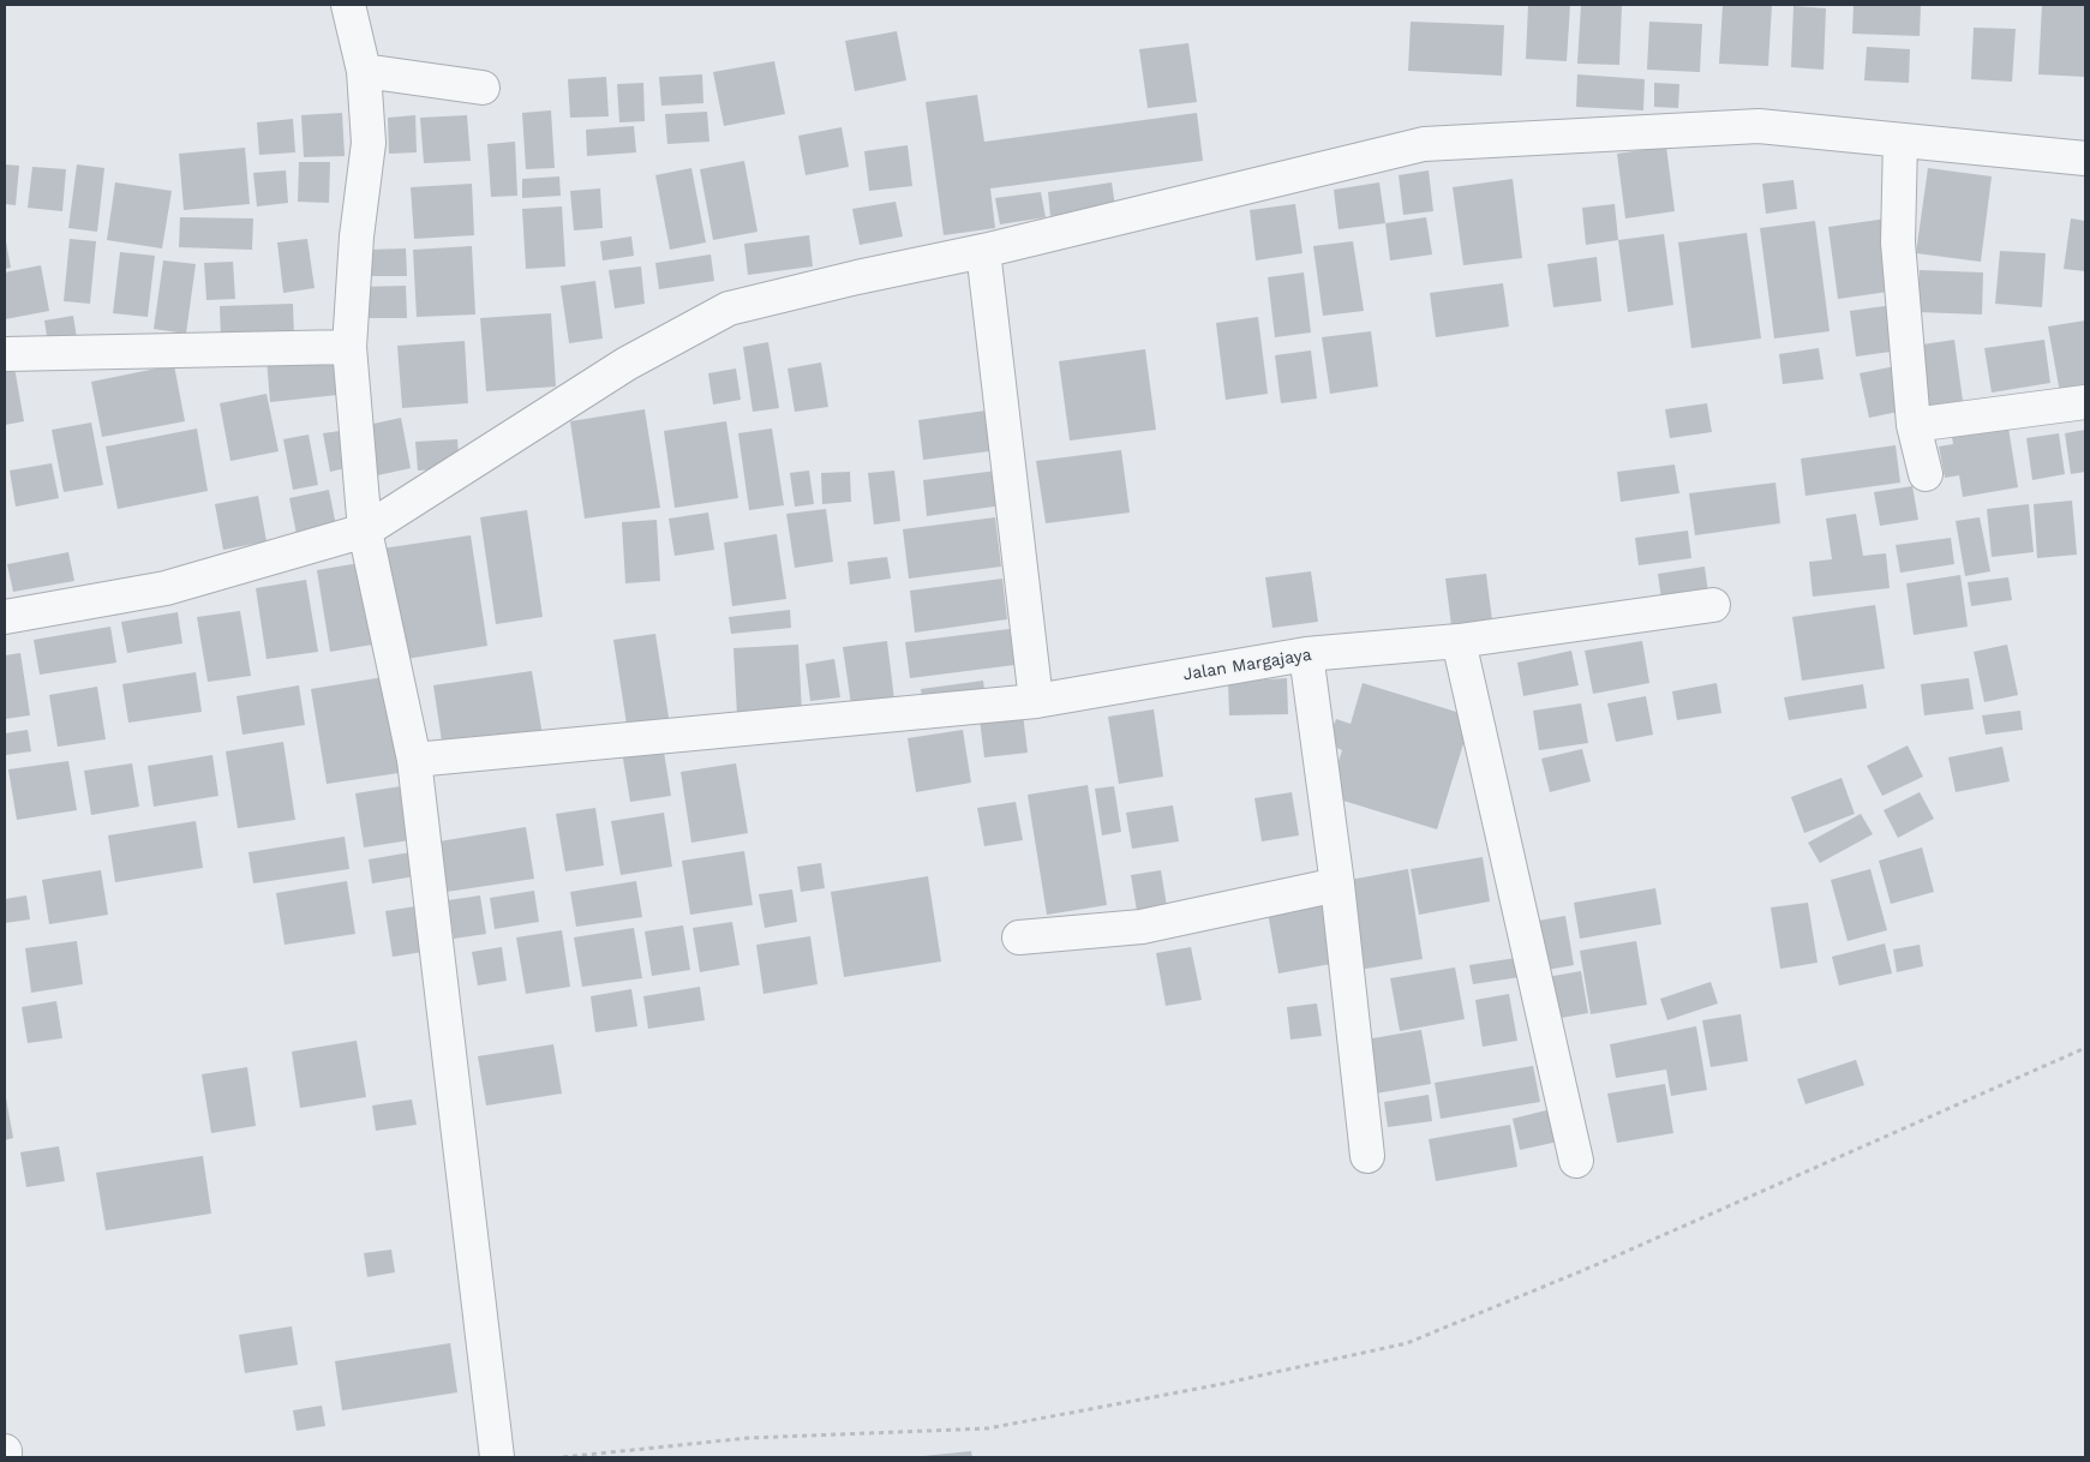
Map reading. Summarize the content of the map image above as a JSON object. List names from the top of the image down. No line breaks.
{"streets":{"street":["Jalan Margajaya"]}}
